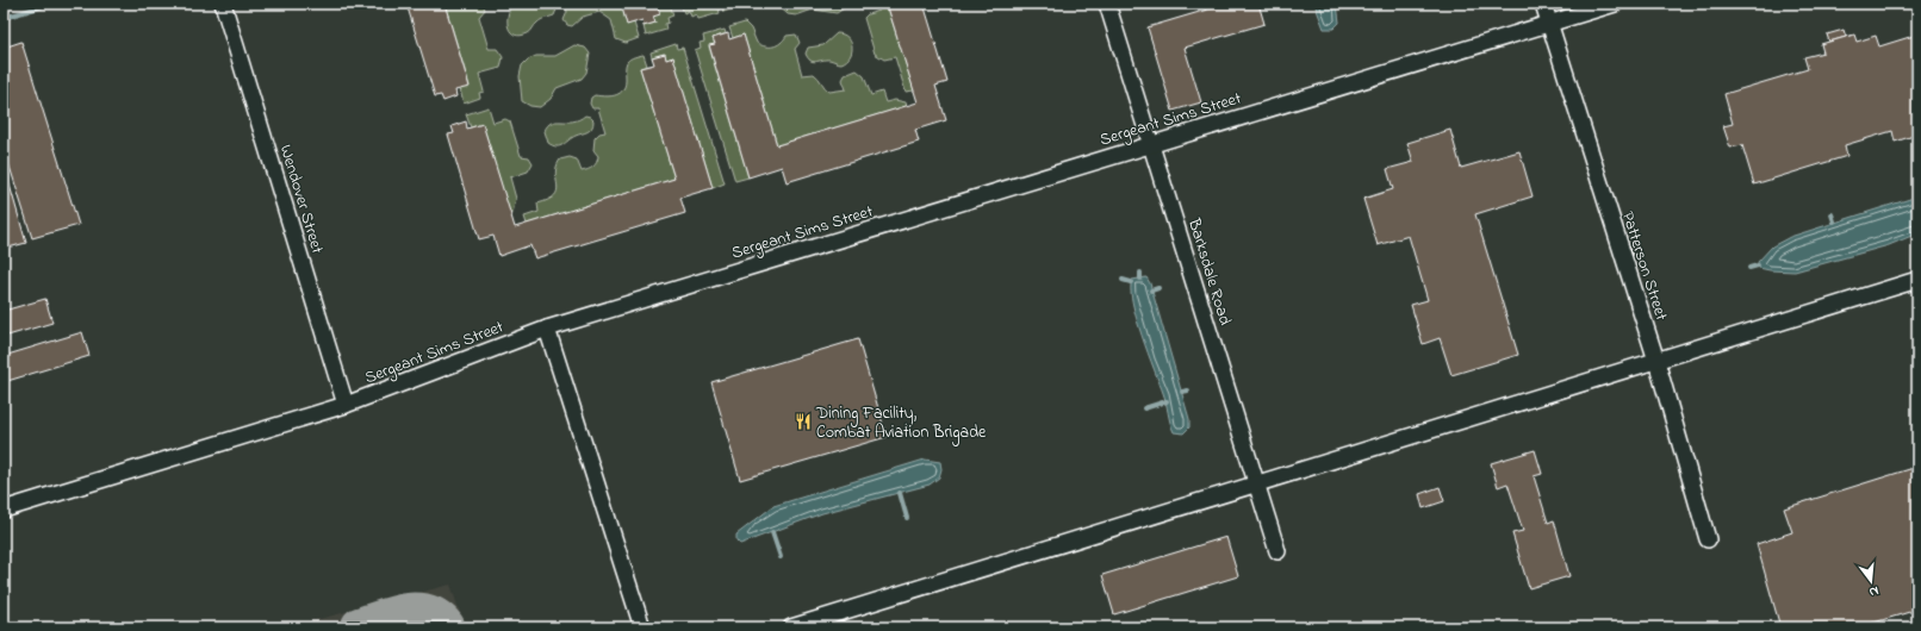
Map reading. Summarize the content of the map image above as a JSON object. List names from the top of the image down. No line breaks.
{"streets":{"street":["Sergeant Sims Street","Wendover Street","Patterson Street","Barksdale Road"]},"crossings":[["Sergeant Sims Street","Wendover Street"],["Sergeant Sims Street","Patterson Street"],["Sergeant Sims Street","Barksdale Road"]],"places":{"restaurant":["Dining Facility, Combat Aviation Brigade"]},"north":"bottom"}
